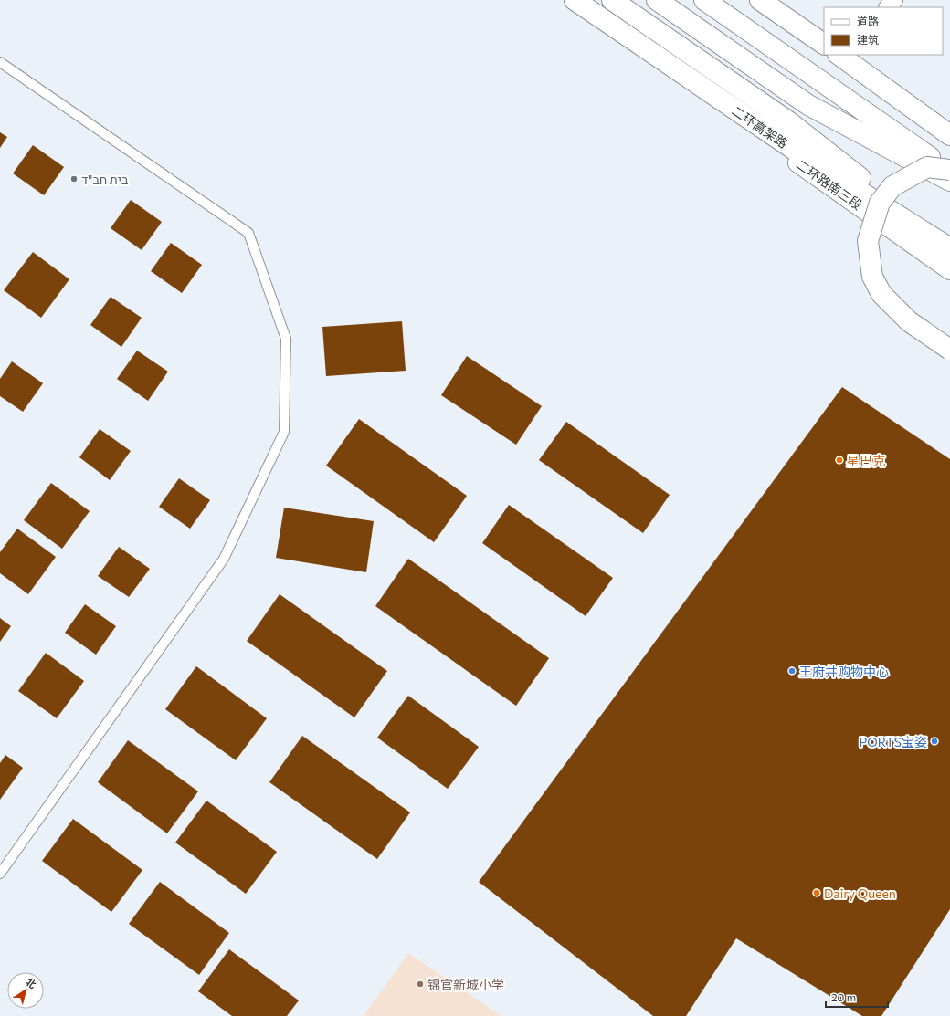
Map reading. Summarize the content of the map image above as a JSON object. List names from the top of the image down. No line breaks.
{"streets":{"main road":["二环高架路","二环路南三段"]},"places":["בית חב\"ד","星巴克","王府井购物中心","PORTS宝姿","Dairy Queen","锦官新城小学"],"legend":["道路","建筑"],"scale_bar":"20 m","north":"top right"}
